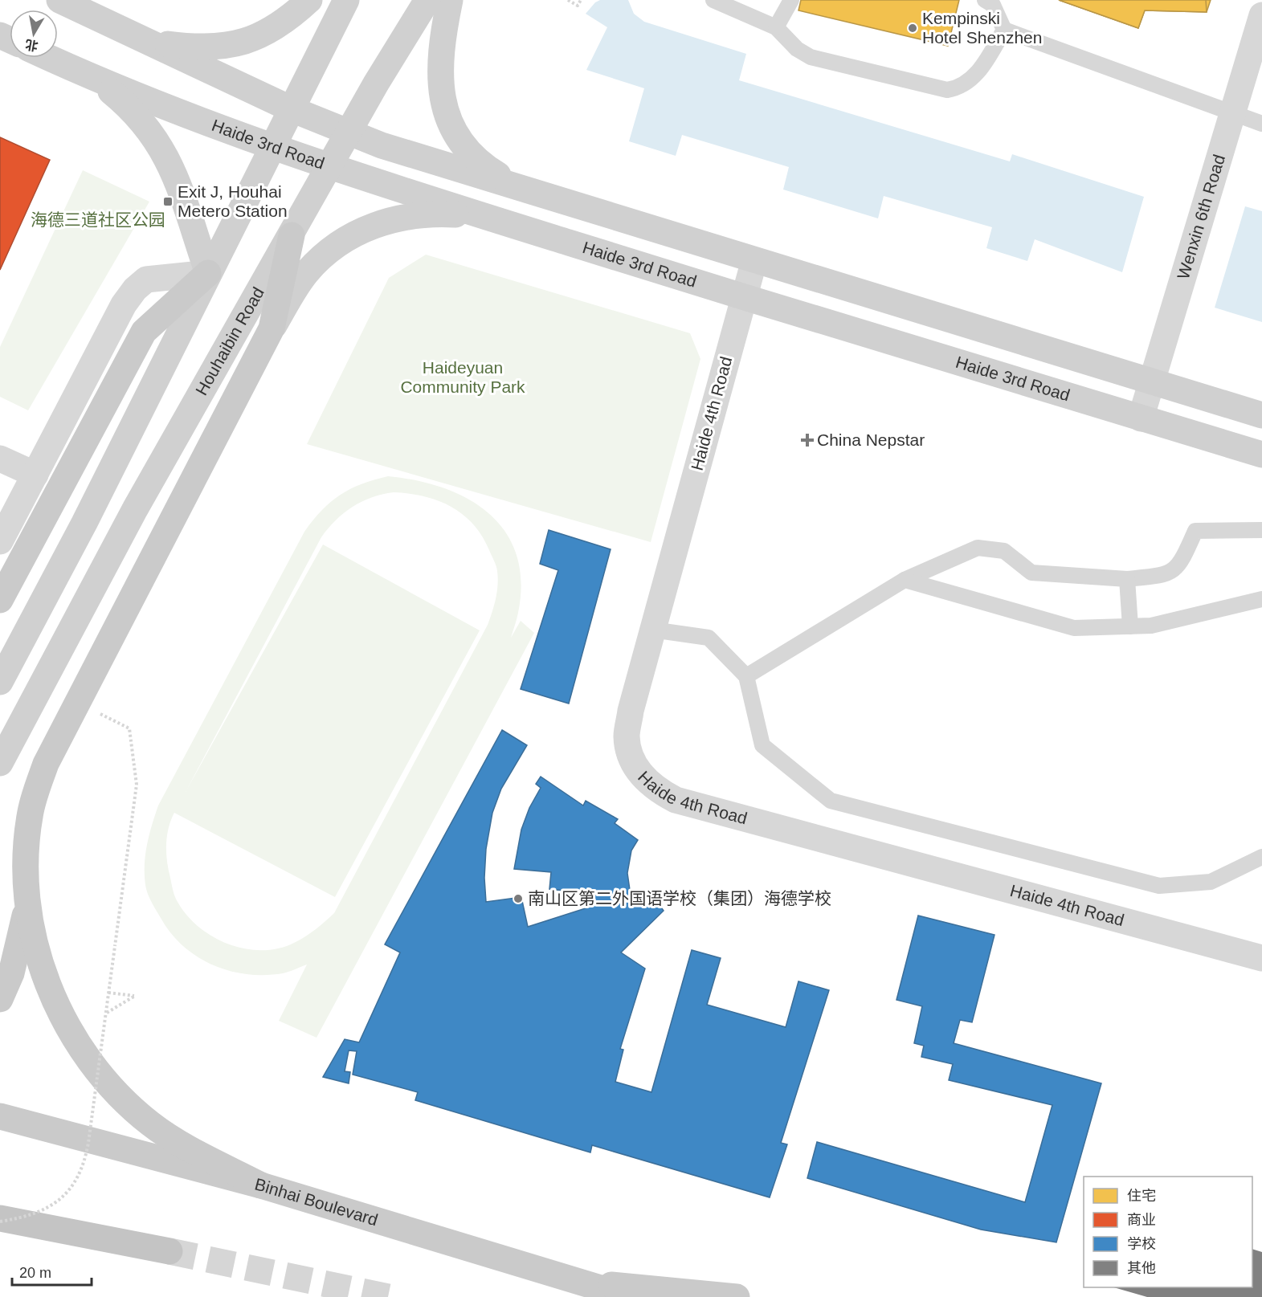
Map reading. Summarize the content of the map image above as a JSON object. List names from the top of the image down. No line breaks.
{"streets":{"main road":["Haide 3rd Road","Houhaibin Road","Binhai Boulevard"],"street":["Wenxin 6th Road","Haide 4th Road"]},"crossings":[["Haide 3rd Road","Wenxin 6th Road"],["Haide 3rd Road","Houhaibin Road"],["Haide 3rd Road","Haide 4th Road"]],"parks":["海德三道社区公园","Haideyuan Community Park"],"places":{"other":["Kempinski Hotel Shenzhen","南山区第二外国语学校（集团）海德学校"],"transit":["Exit J, Houhai Metero Station"],"health":["China Nepstar"]},"legend":["住宅","商业","学校","其他"],"scale_bar":"20 m","north":"bottom"}
